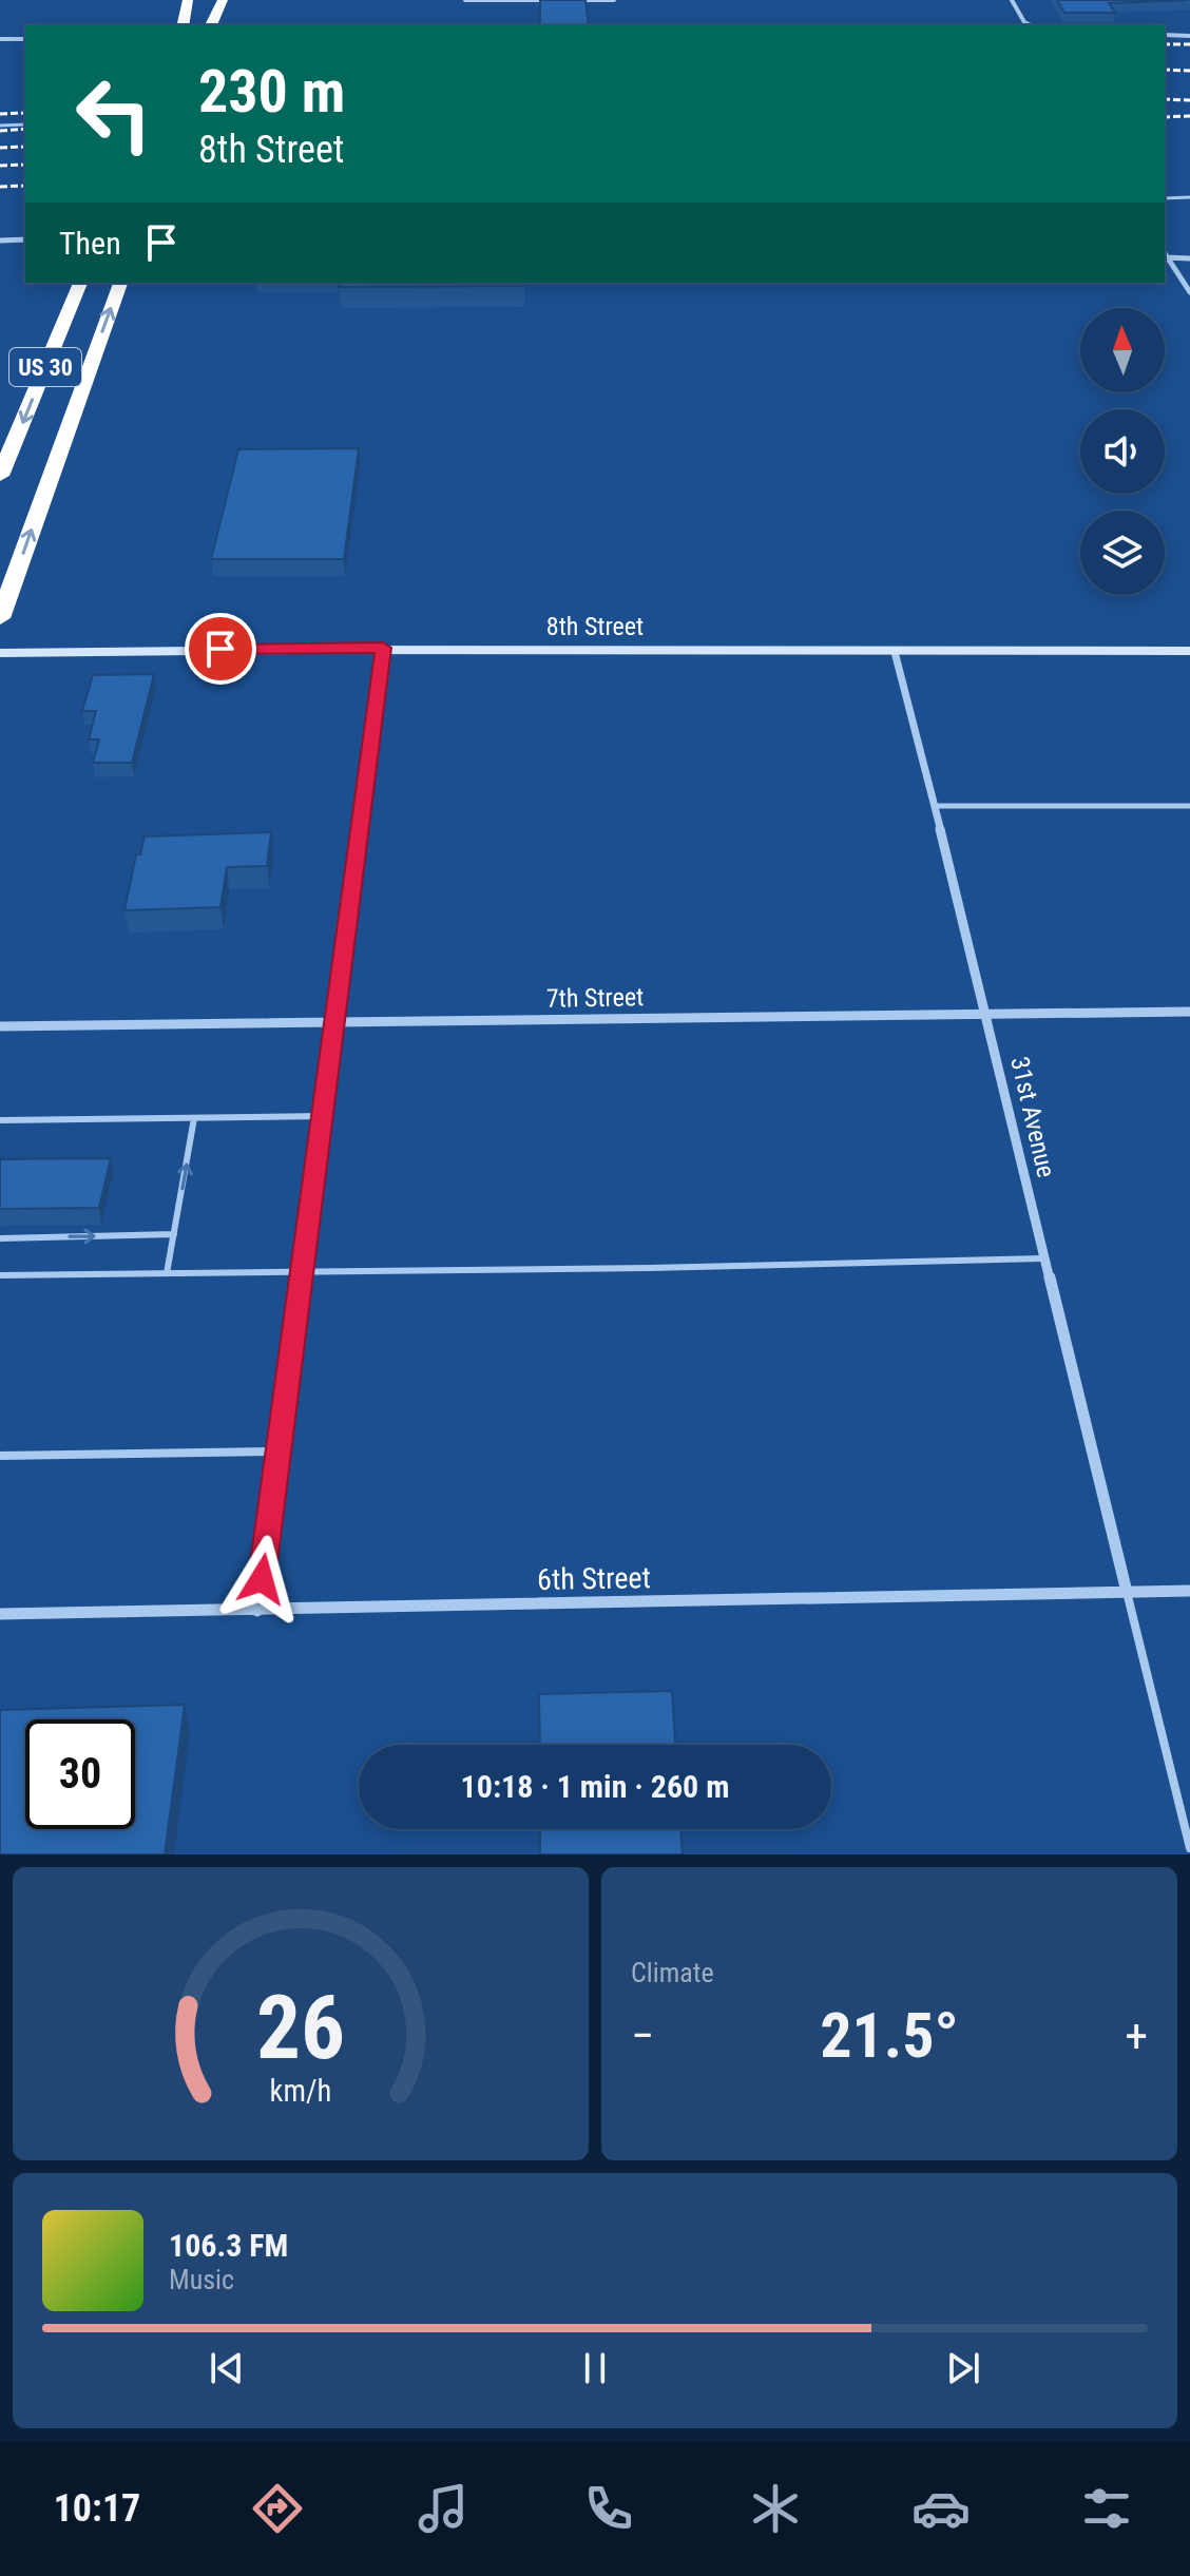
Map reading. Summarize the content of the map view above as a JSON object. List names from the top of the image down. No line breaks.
{"streets":{"highway":["US 30"],"main road":["8th Street"],"street":["7th Street","31st Avenue","6th Street"]},"crossings":[["8th Street","31st Avenue"],["7th Street","31st Avenue"],["31st Avenue","6th Street"]],"north":"top","page":{"turn":["230 m","8th Street"],"then":"Then","limit":"30","trip":"10:18 · 1 min · 260 m","tile":"Climate","heat":["−","21.5°","+"],"song":["106.3 FM","Music"],"tabs":"10:17","gauge":["26","km/h"]}}
